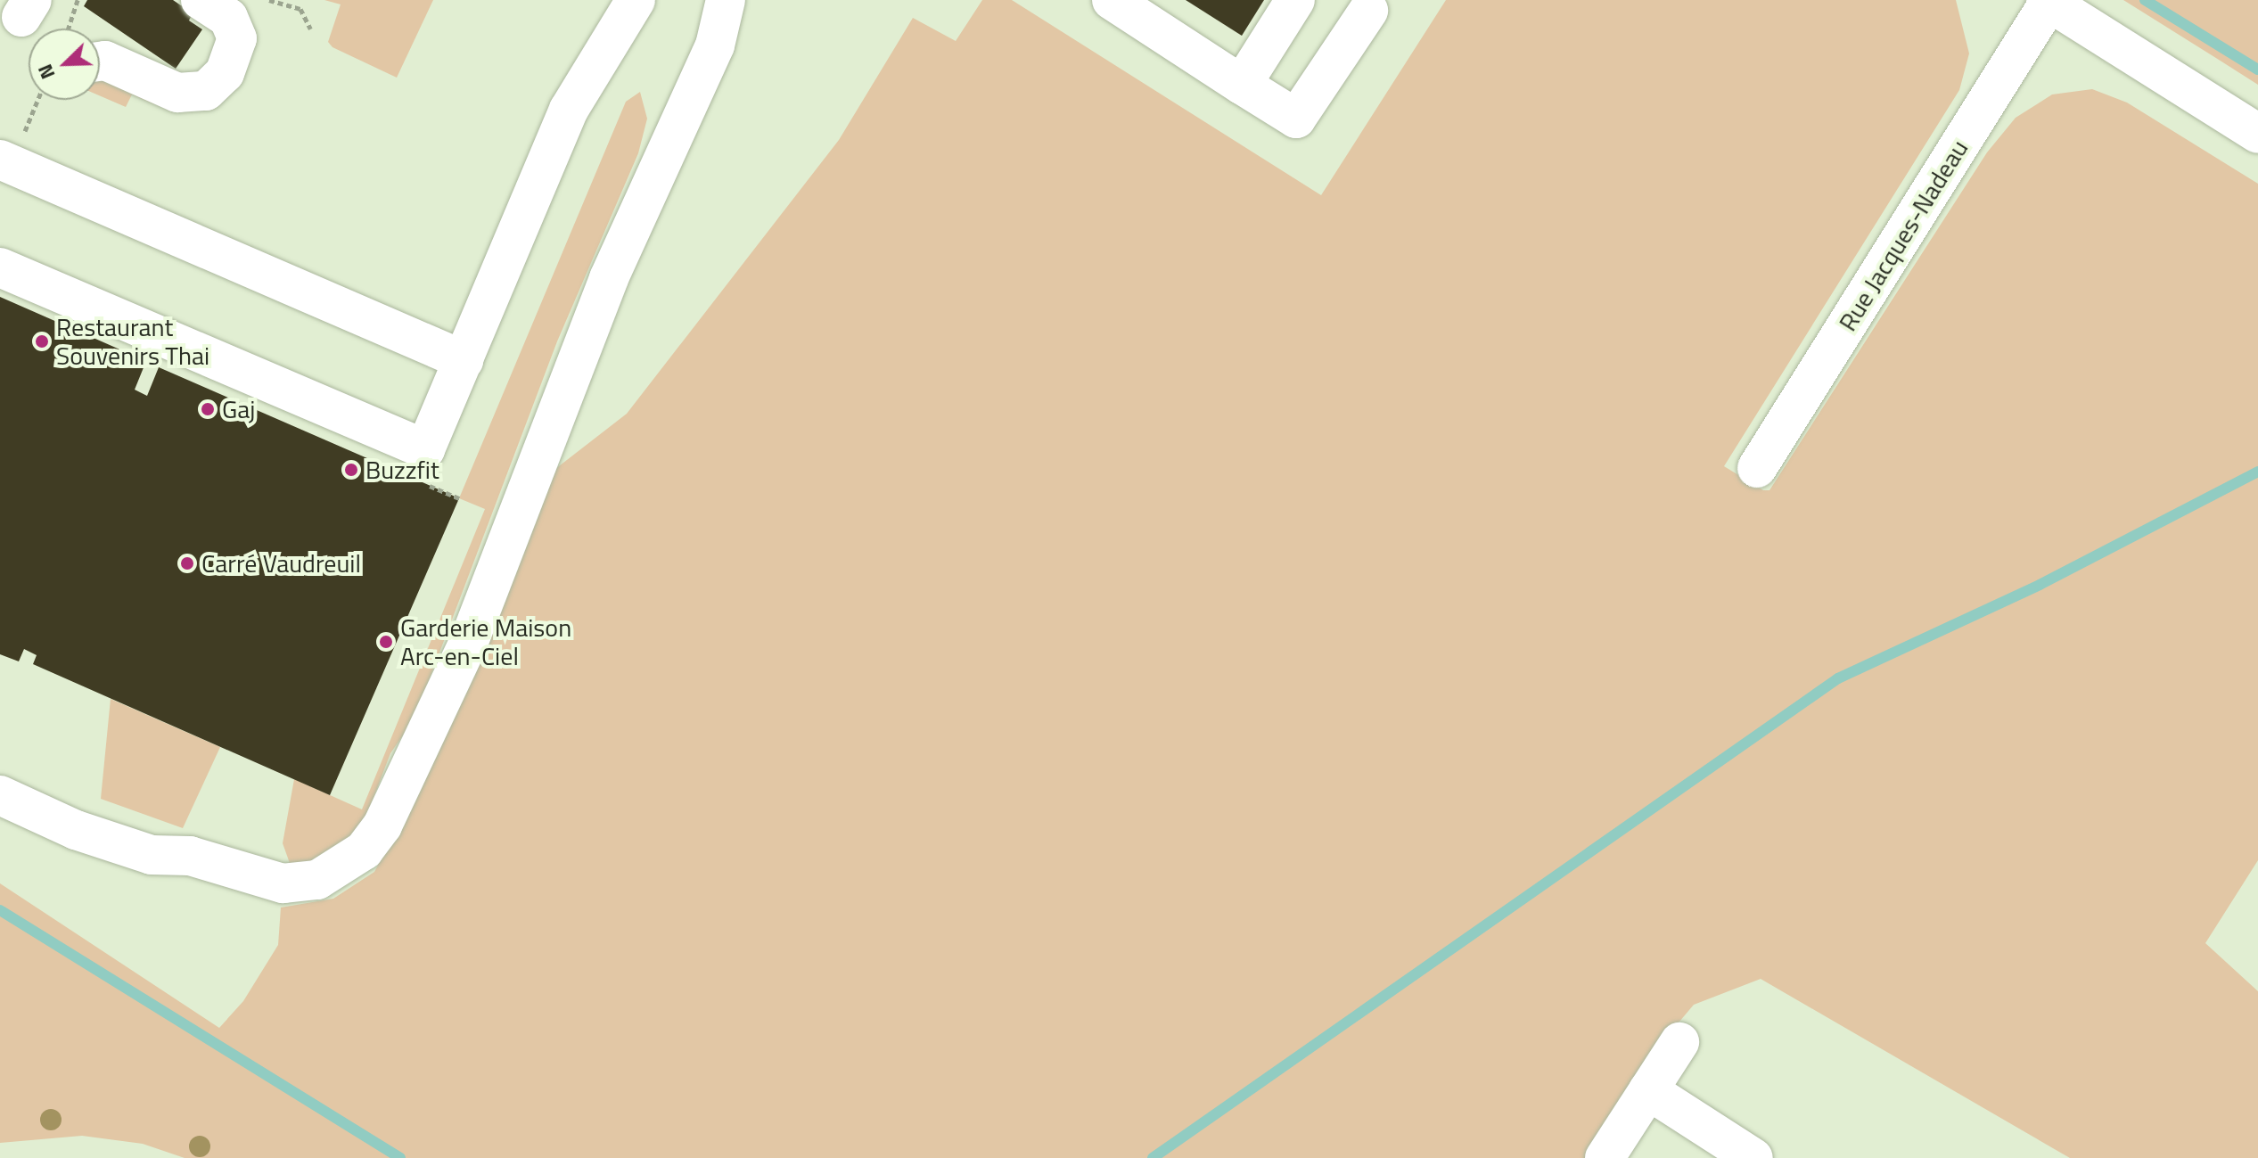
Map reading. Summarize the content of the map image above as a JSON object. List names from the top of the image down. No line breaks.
{"streets":{"street":["Rue Jacques-Nadeau"]},"places":["Restaurant Souvenirs Thai","Gaj","Buzzfit","Carré Vaudreuil","Garderie Maison Arc-en-Ciel"],"north":"bottom left"}
